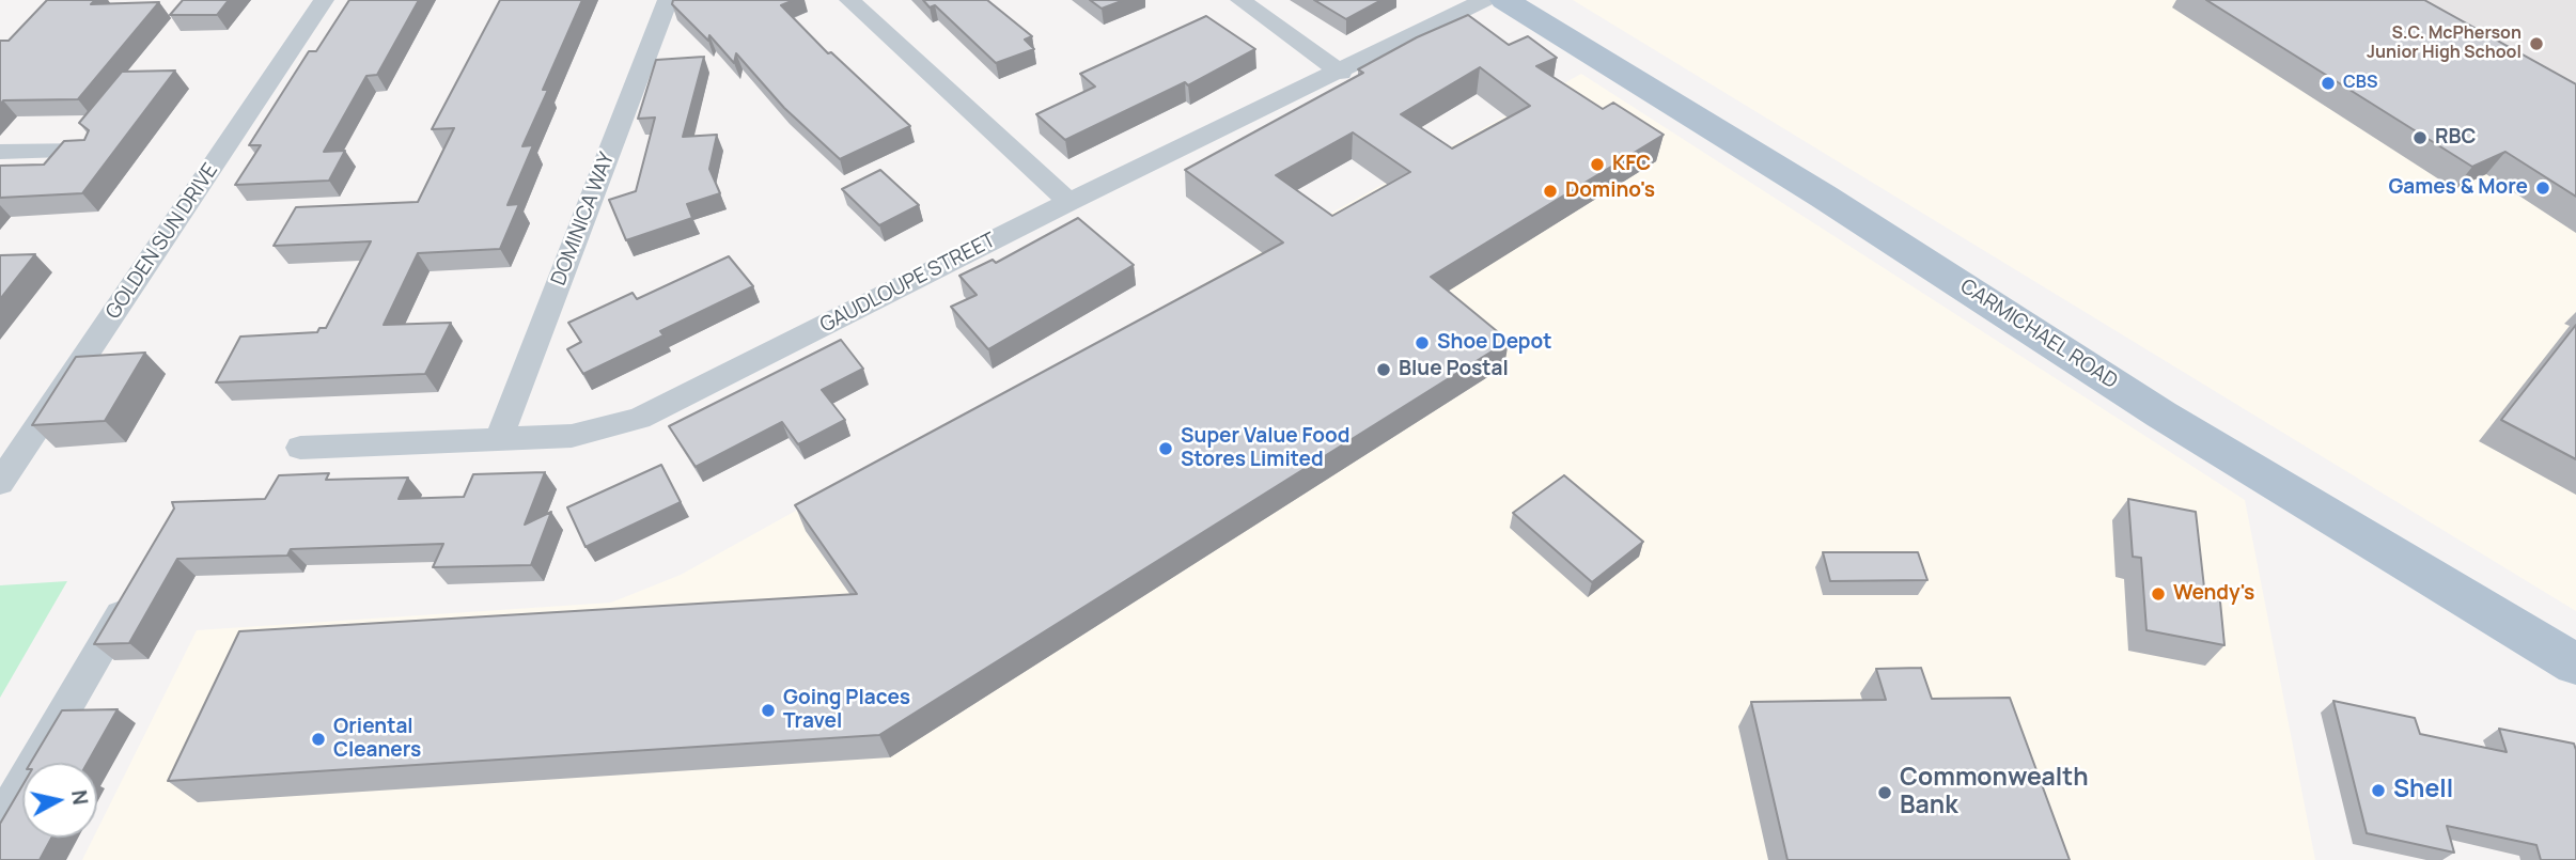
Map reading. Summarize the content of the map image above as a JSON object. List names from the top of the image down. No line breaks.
{"streets":{"main road":["CARMICHAEL ROAD"],"street":["DOMINICA WAY","GOLDEN SUN DRIVE","GAUDLOUPE STREET"]},"crossings":[["DOMINICA WAY","GAUDLOUPE STREET"]],"places":["S.C. McPherson Junior High School","CBS","RBC","KFC","Games & More","Domino's","Shoe Depot","Blue Postal","Super Value Food Stores Limited","Wendy's","Going Places Travel","Oriental Cleaners","Shell","Commonwealth Bank"],"north":"right"}
